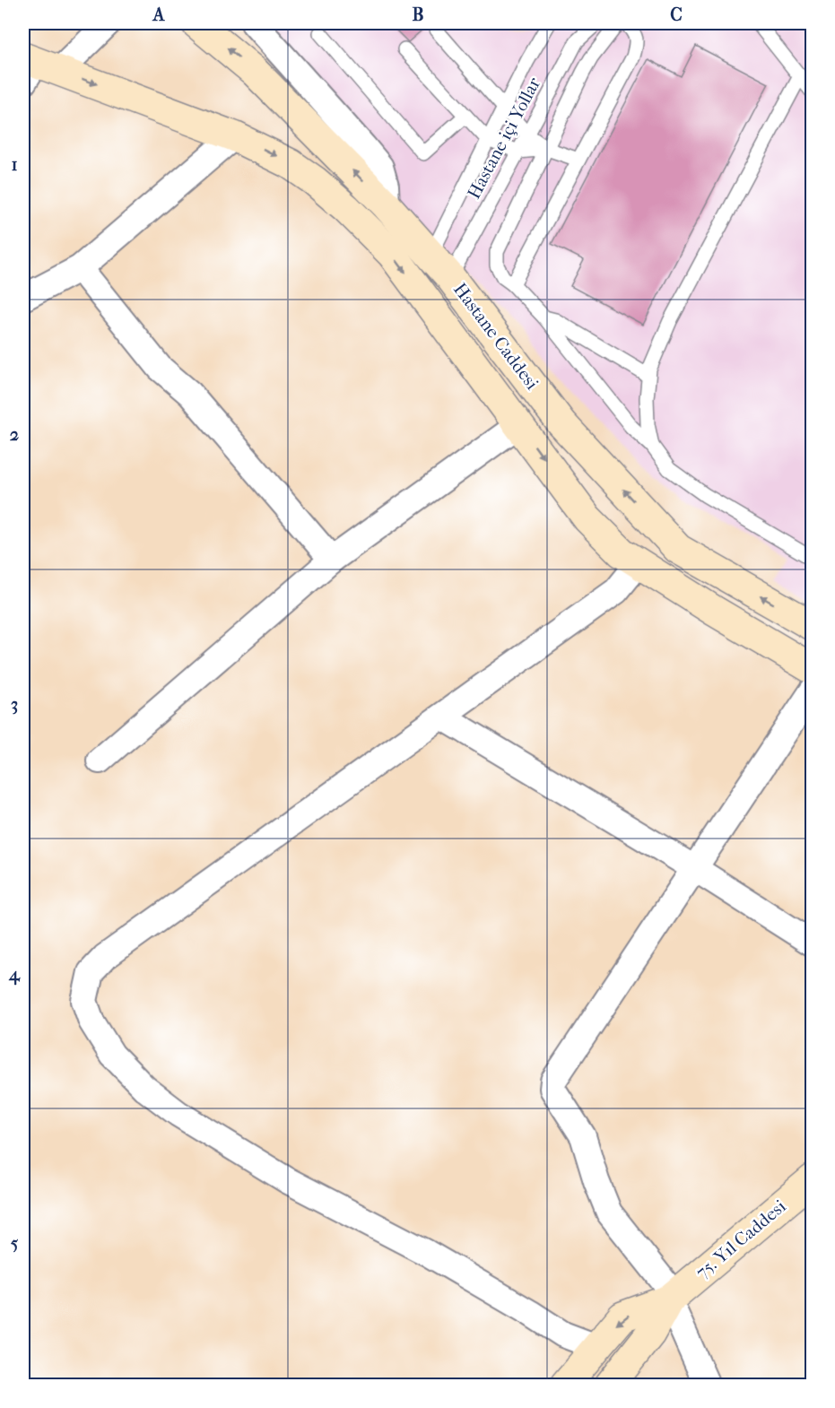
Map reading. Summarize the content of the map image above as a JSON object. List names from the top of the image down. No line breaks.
{"streets":{"street":["Hastane Caddesi","75. Yıl Caddesi"],"lane":["Hastane içi Yollar"]},"crossings":[["Hastane içi Yollar","Hastane Caddesi"]],"grid":{"columns":["A","B","C"],"rows":["1","2","3","4","5"]}}
